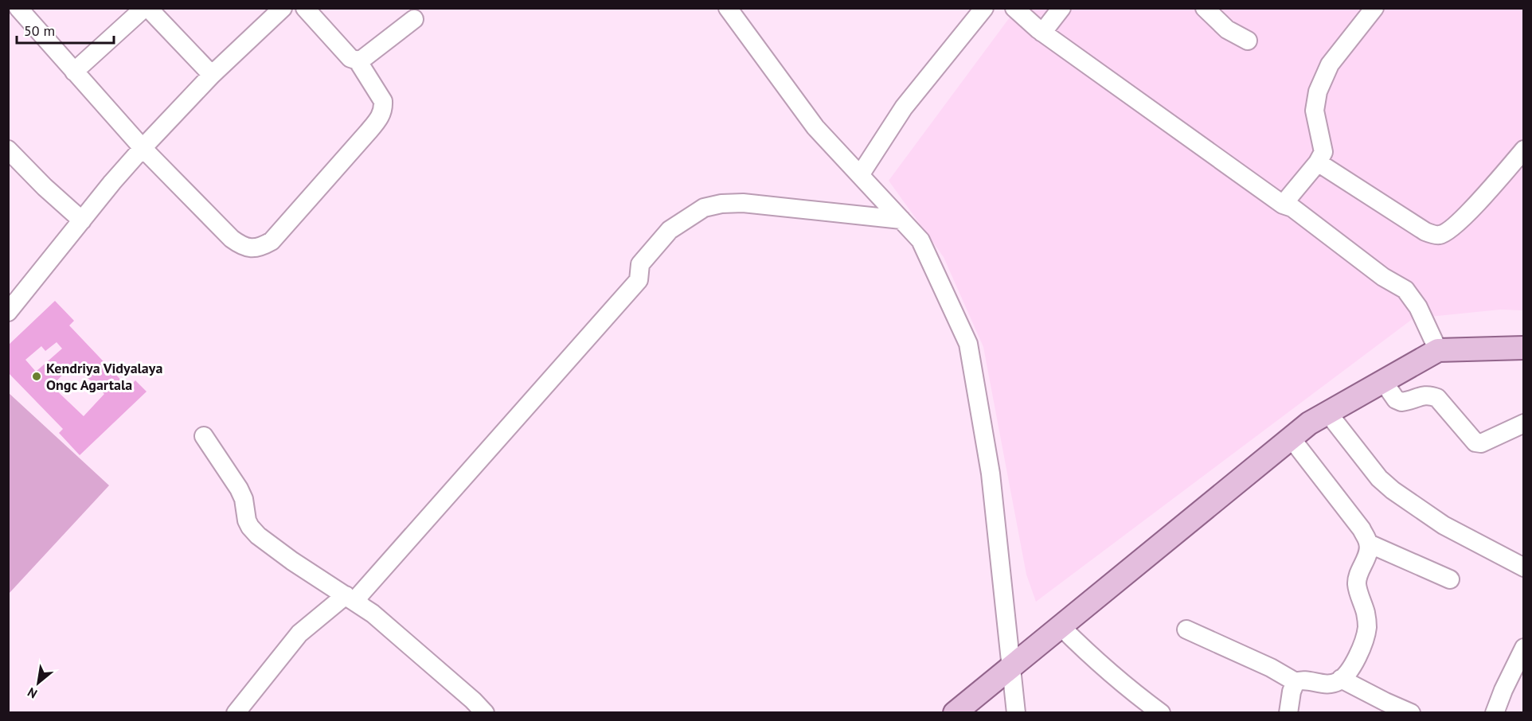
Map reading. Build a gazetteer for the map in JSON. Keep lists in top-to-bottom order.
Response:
{
  "places": ["Kendriya Vidyalaya Ongc Agartala"],
  "scale_bar": "50 m",
  "north": "bottom left"
}
